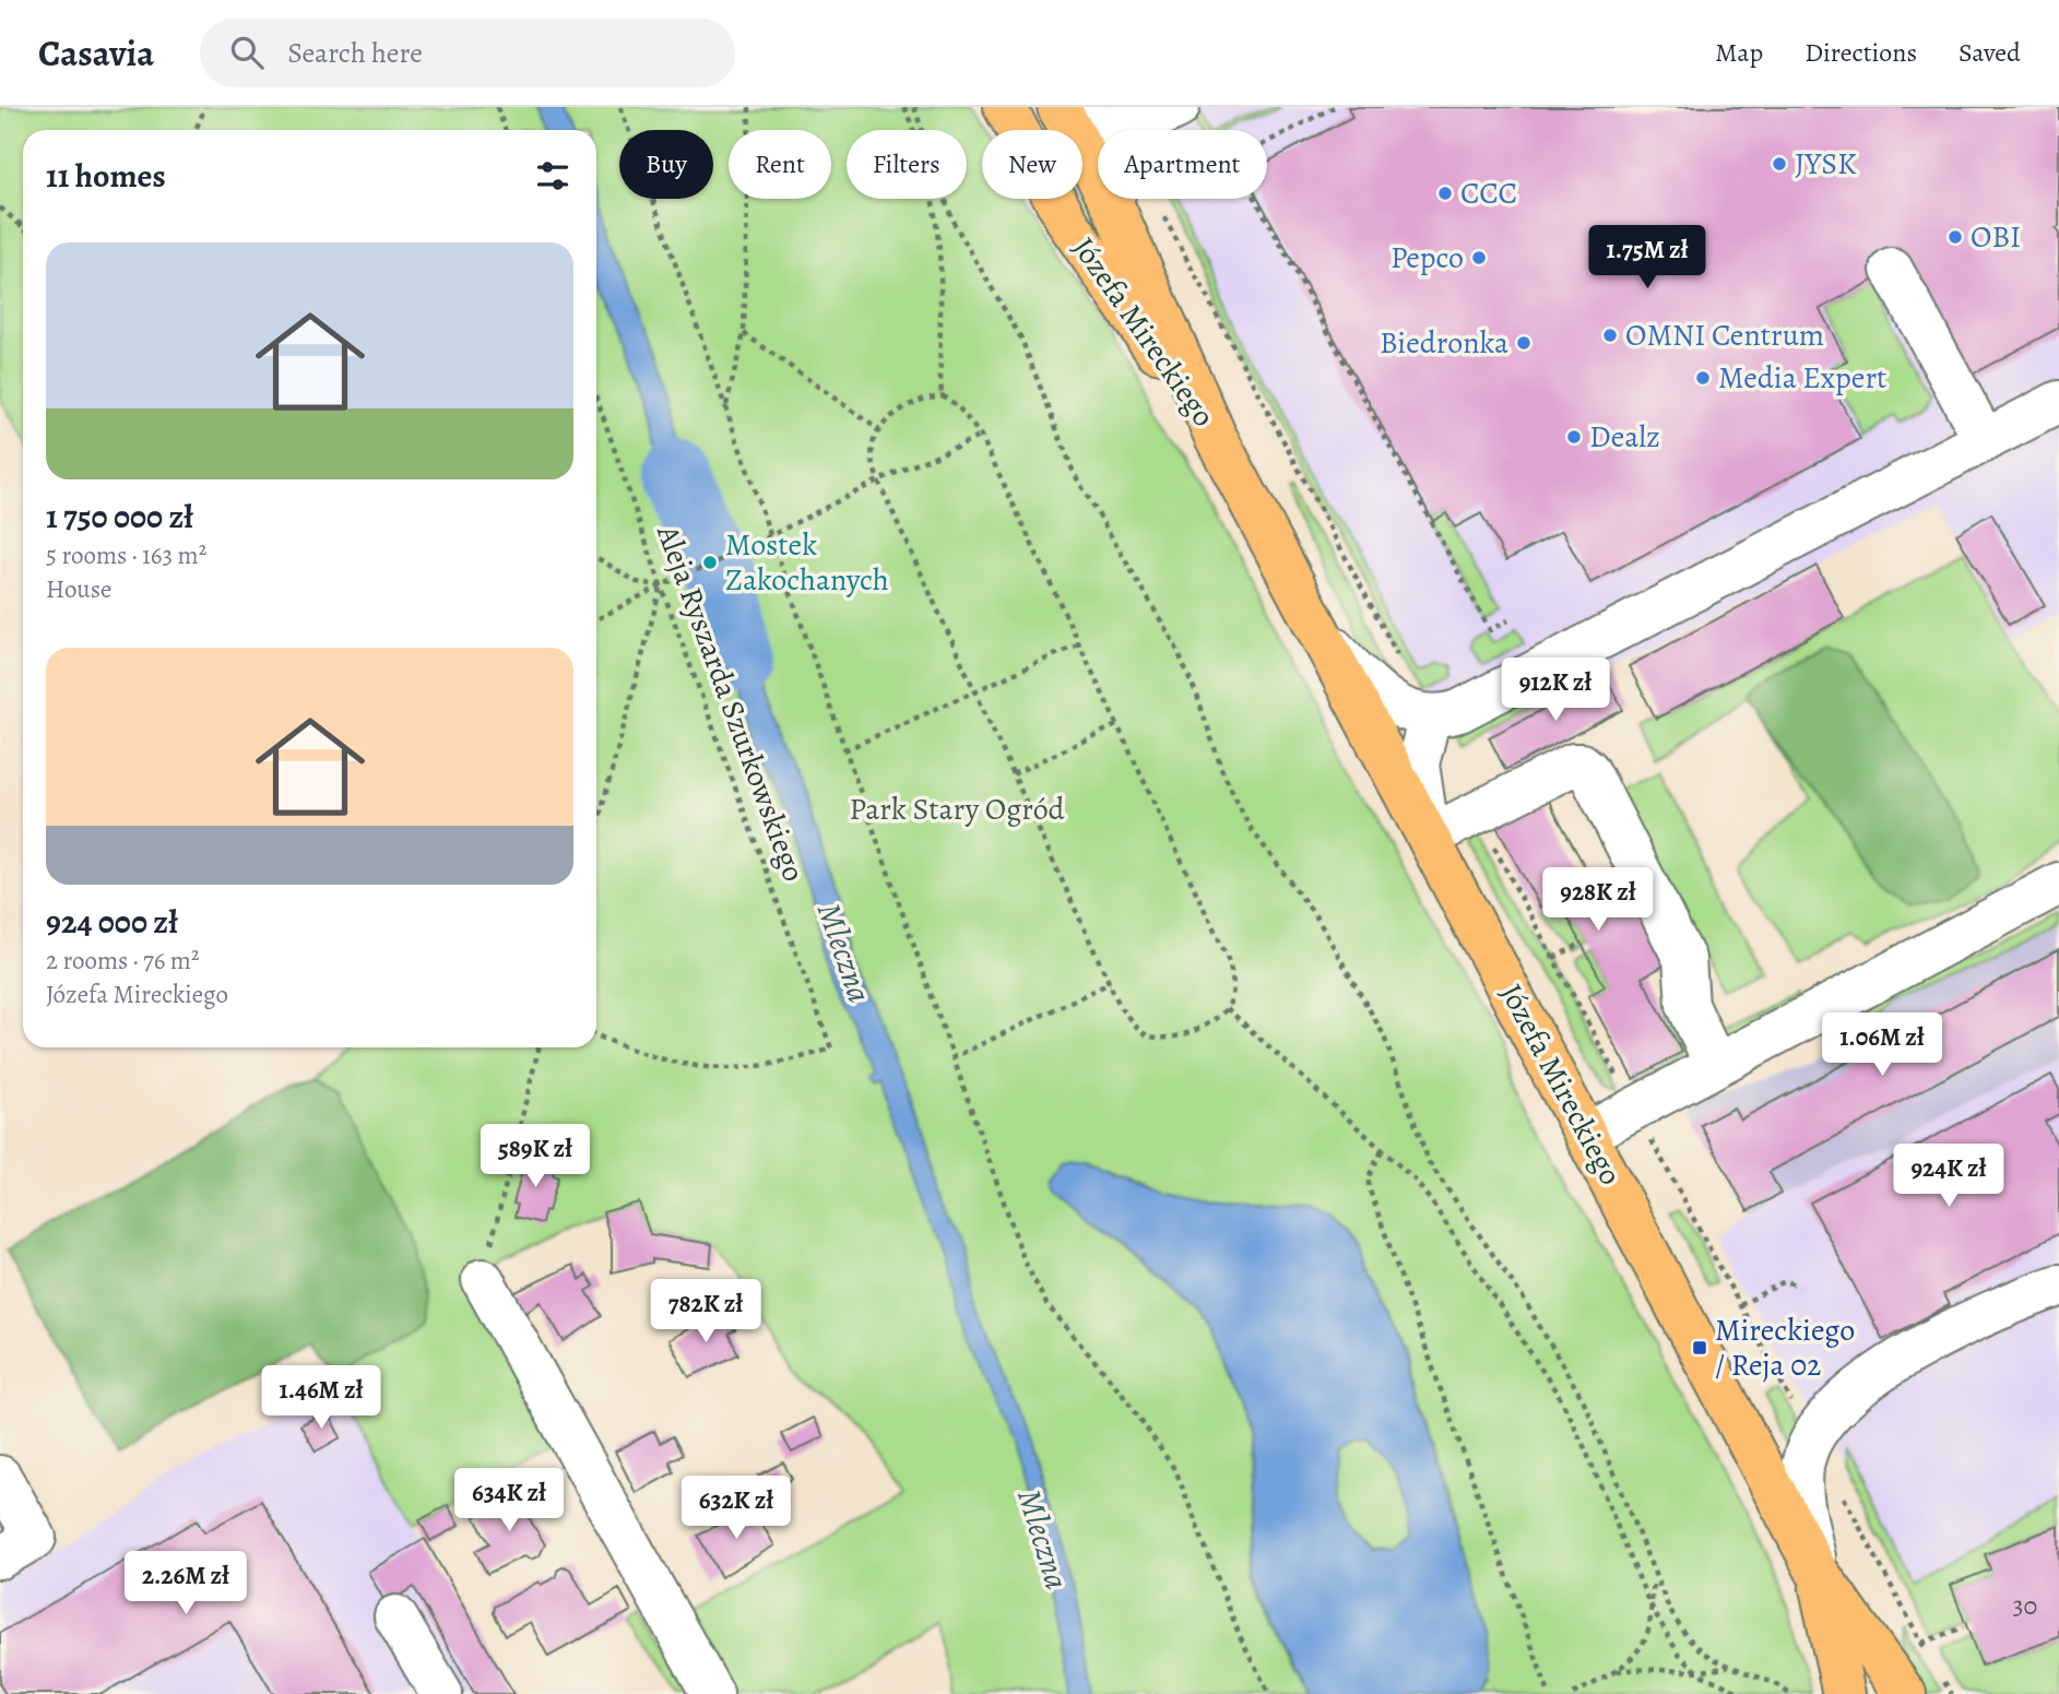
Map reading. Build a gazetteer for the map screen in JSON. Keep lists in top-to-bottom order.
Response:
{
  "streets": {
    "main road": ["Józefa Mireckiego"],
    "path": ["Aleja Ryszarda Szurkowskiego"]
  },
  "water": ["Mleczna"],
  "parks": ["Park Stary Ogród"],
  "places": {
    "other": [
      "JYSK",
      "CCC",
      "OBI",
      "Pepco",
      "OMNI Centrum",
      "Biedronka",
      "Media Expert",
      "Dealz",
      "Mostek Zakochanych"
    ],
    "transit": ["Mireckiego / Reja 02"]
  },
  "house_numbers": ["30"],
  "page": {
    "header": "Casavia",
    "search": "Search here",
    "nav": ["Map", "Directions", "Saved"],
    "chip": [
      "Buy",
      "Rent",
      "Filters",
      "New",
      "Apartment"
    ],
    "heading": "11 homes",
    "list": [
      {
        "name": "1 750 000 zł",
        "note": "5 rooms · 163 m² · House"
      },
      {
        "name": "924 000 zł",
        "note": "2 rooms · 76 m² · Józefa Mireckiego"
      }
    ],
    "price": [
      "1.75M zł",
      "912K zł",
      "928K zł",
      "1.06M zł",
      "589K zł",
      "924K zł",
      "782K zł",
      "1.46M zł",
      "634K zł",
      "632K zł",
      "2.26M zł"
    ]
  }
}
